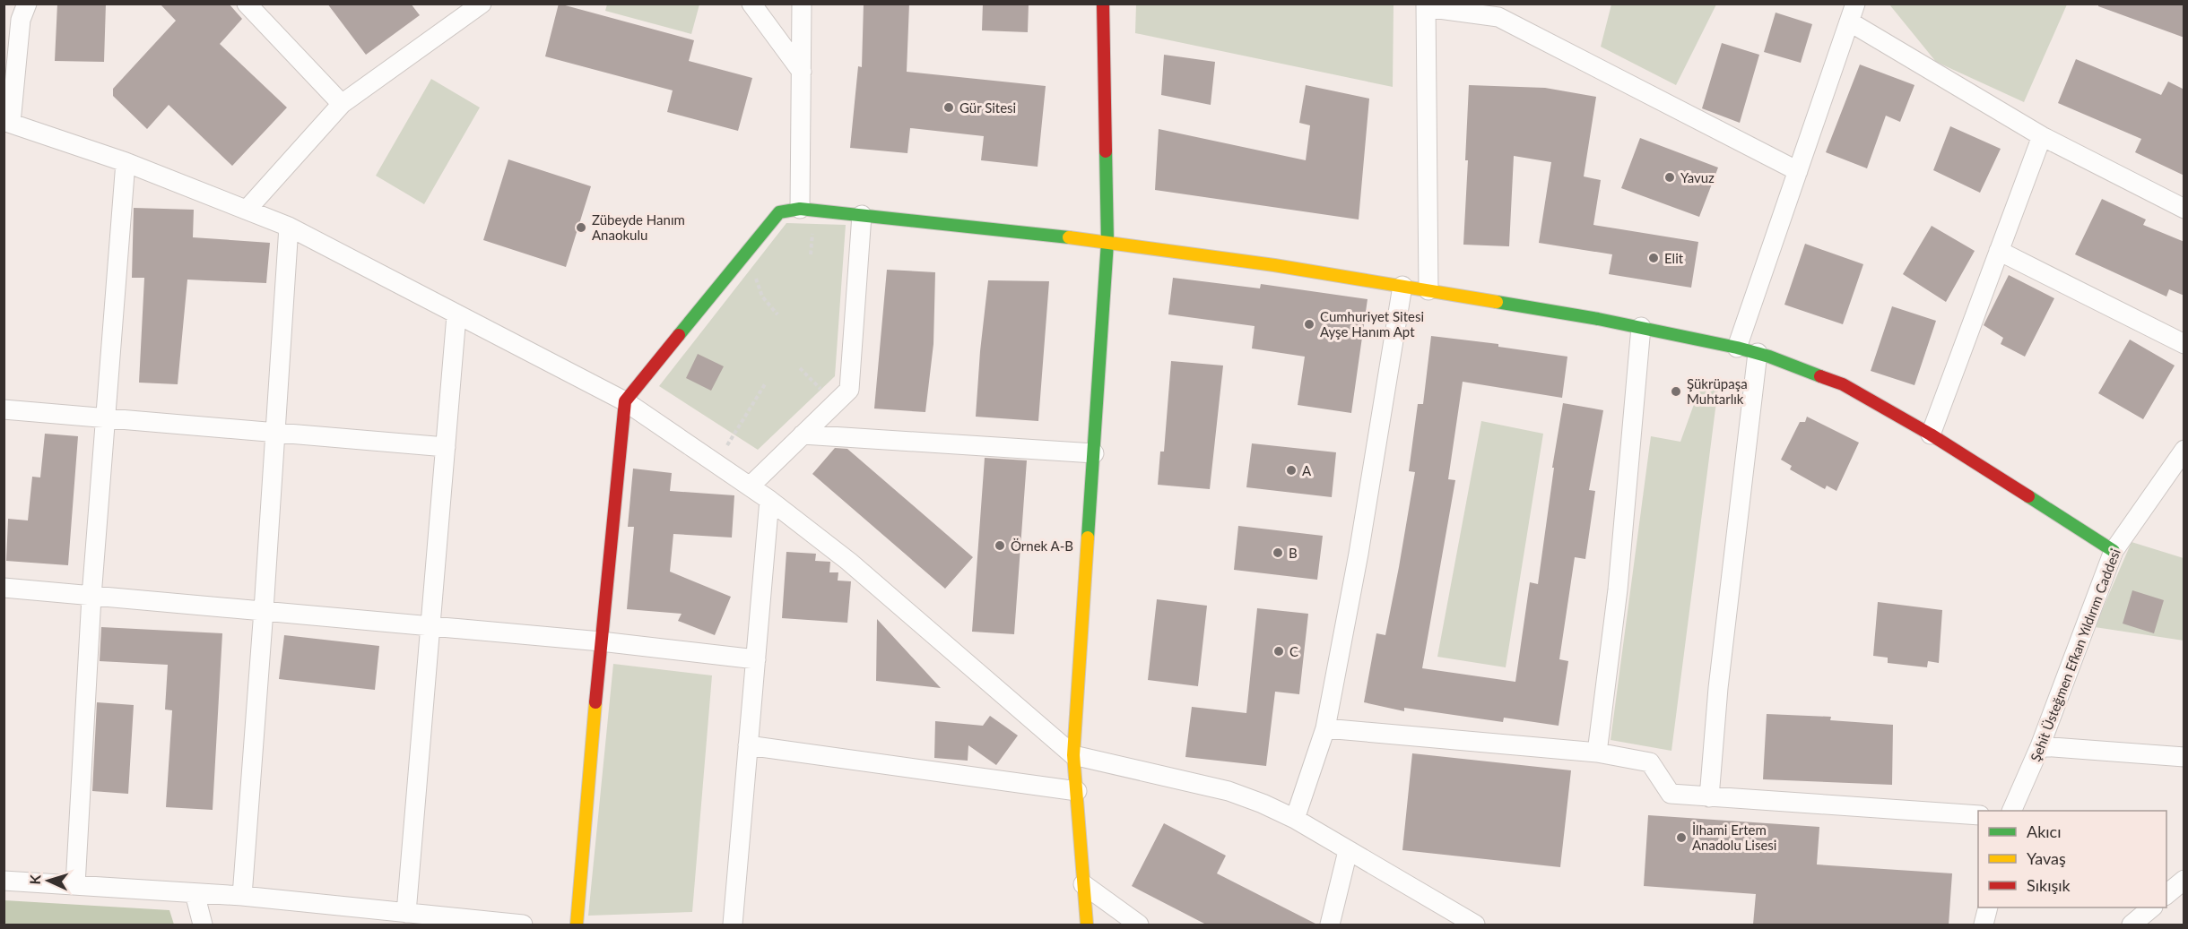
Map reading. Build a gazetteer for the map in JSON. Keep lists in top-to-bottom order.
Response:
{
  "streets": {
    "street": ["Şehit Üsteğmen Efkan Yıldırım Caddesi"]
  },
  "places": [
    "Gür Sitesi",
    "Yavuz",
    "Zübeyde Hanım Anaokulu",
    "Elit",
    "Cumhuriyet Sitesi Ayşe Hanım Apt",
    "Şükrüpaşa Muhtarlık",
    "A",
    "Örnek A-B",
    "B",
    "C",
    "İlhami Ertem Anadolu Lisesi"
  ],
  "legend": ["Akıcı", "Yavaş", "Sıkışık"],
  "north": "left"
}
